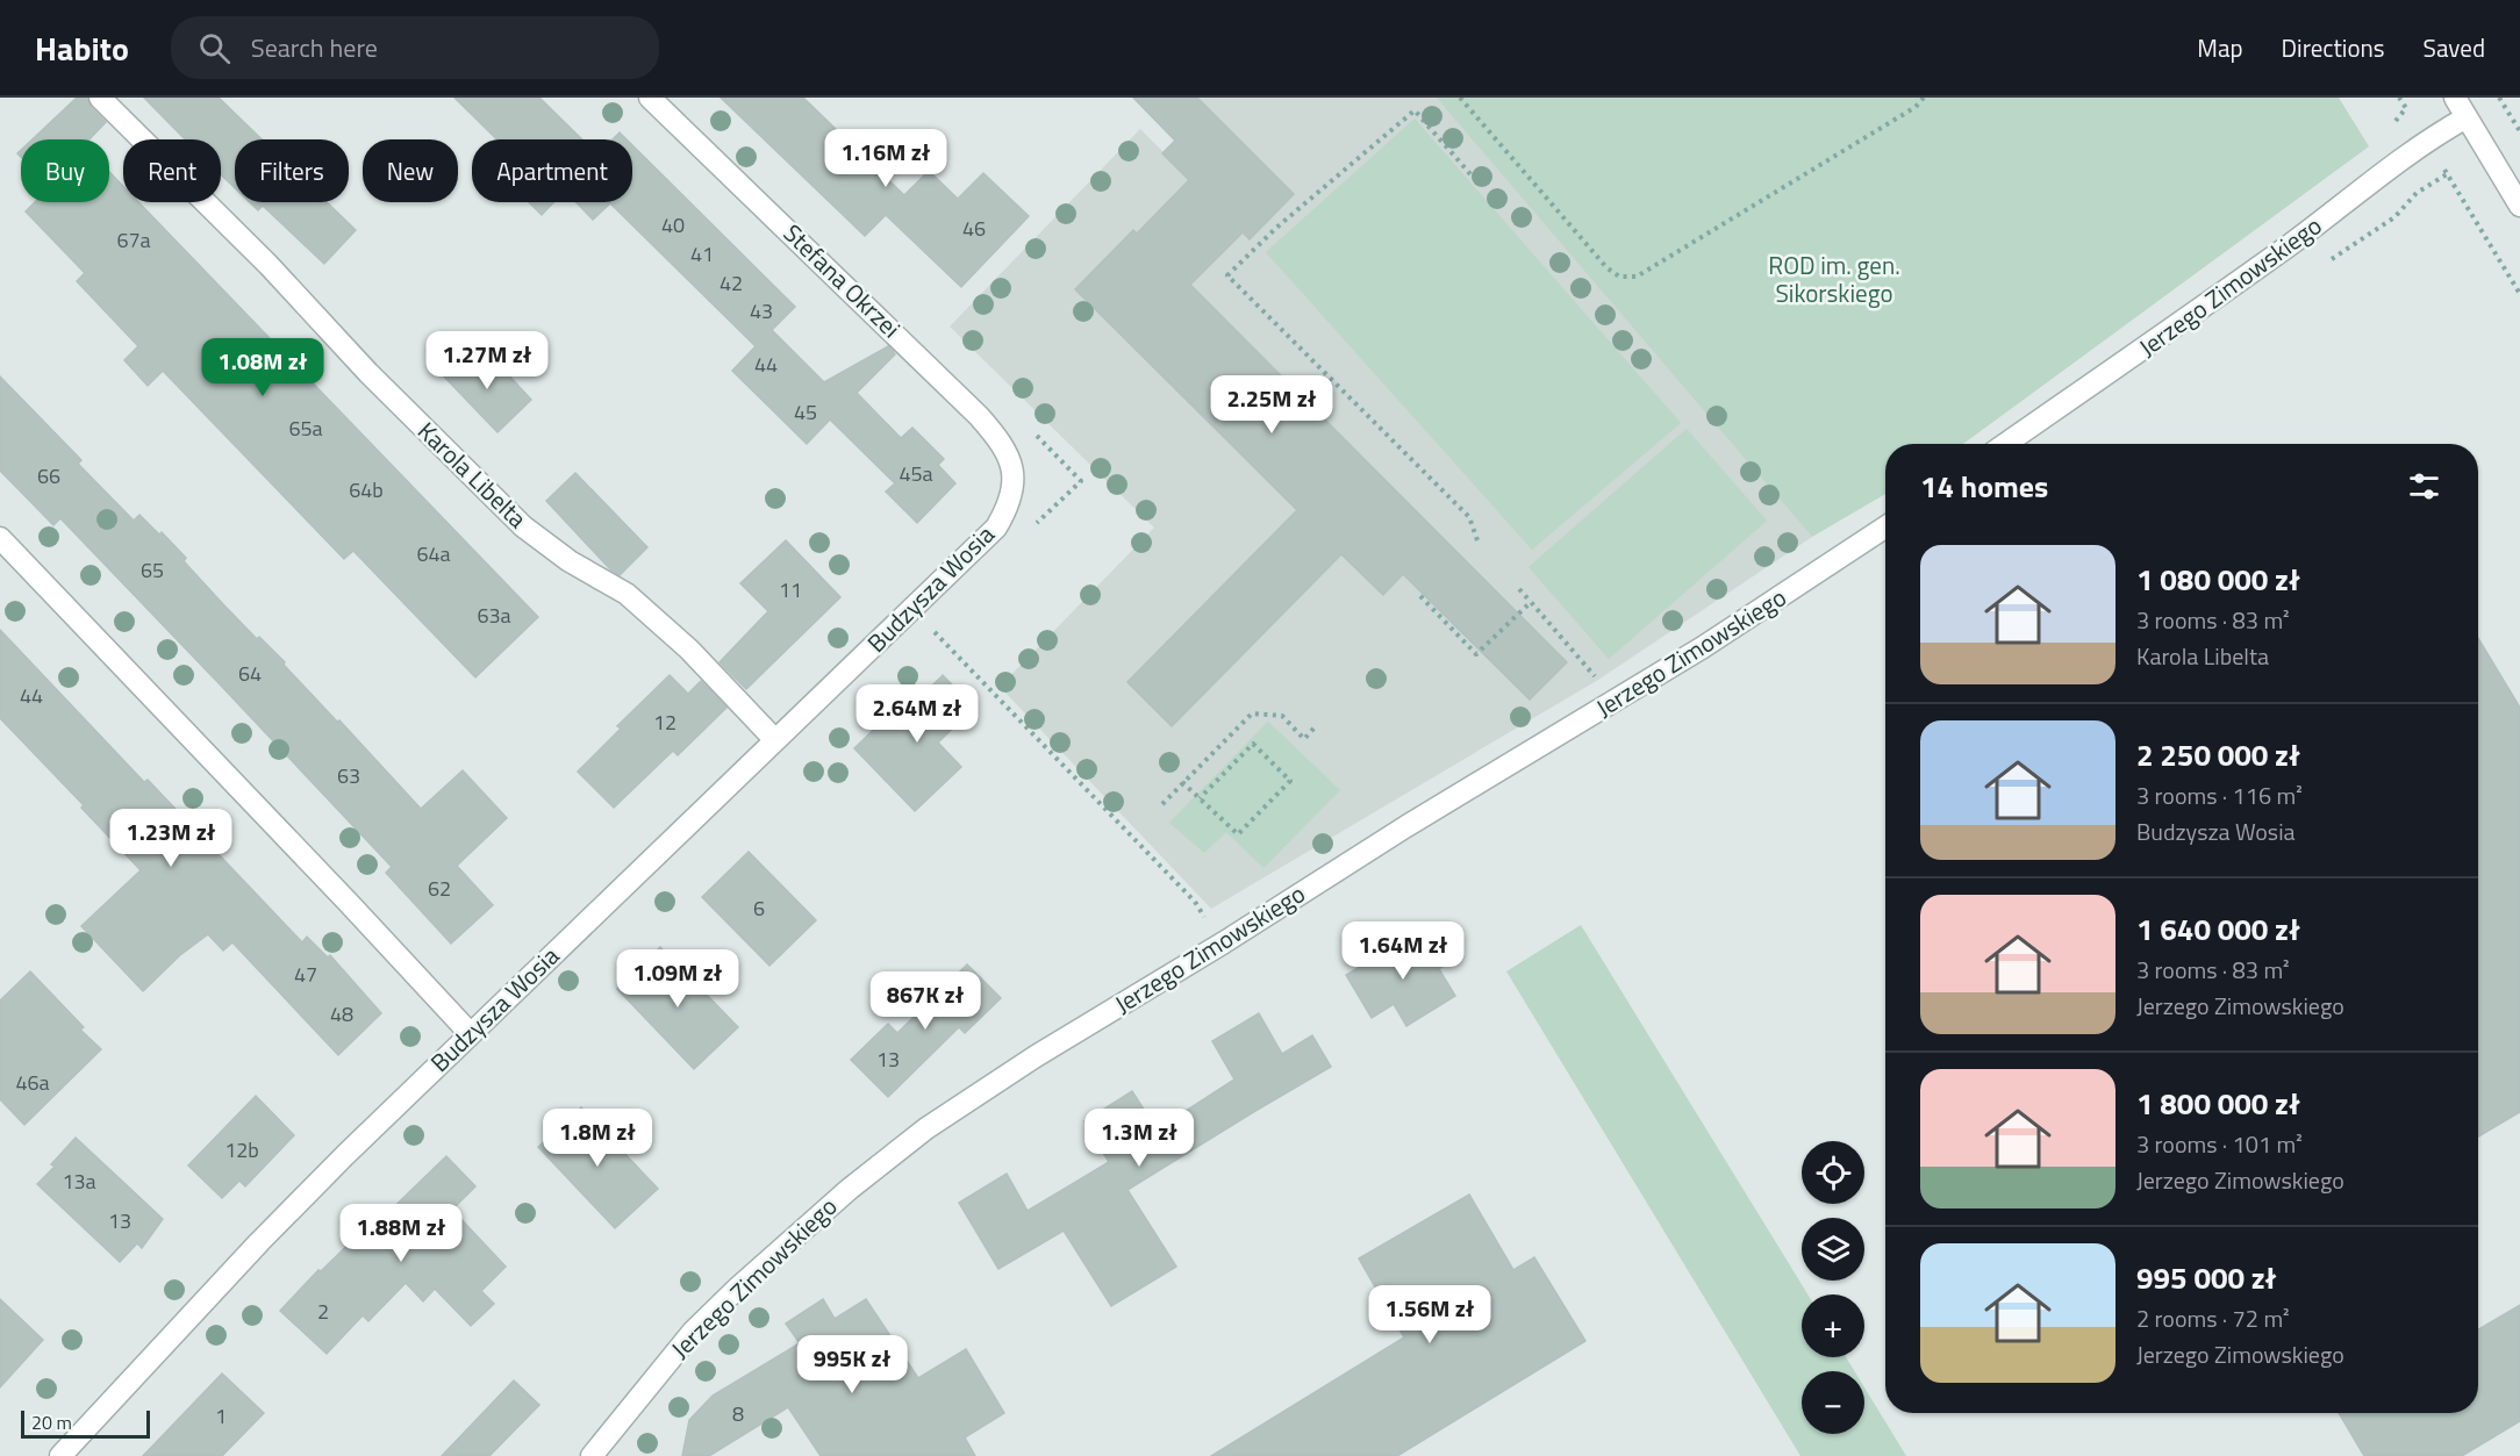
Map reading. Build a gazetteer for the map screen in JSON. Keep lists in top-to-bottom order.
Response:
{
  "streets": {
    "street": [
      "Stefana Okrzei",
      "Jerzego Zimowskiego",
      "Karola Libelta",
      "Budzysza Wosia"
    ]
  },
  "crossings": [
    ["Stefana Okrzei", "Budzysza Wosia"],
    ["Karola Libelta", "Budzysza Wosia"]
  ],
  "parks": ["ROD im. gen. Sikorskiego"],
  "house_numbers": [
    "40",
    "46",
    "67a",
    "41",
    "42",
    "43",
    "44",
    "45",
    "65a",
    "45a",
    "66",
    "64b",
    "64a",
    "65",
    "11",
    "63a",
    "64",
    "44",
    "12",
    "63",
    "62",
    "6",
    "47",
    "48",
    "13",
    "46a",
    "12b",
    "13a",
    "13",
    "2",
    "8",
    "1"
  ],
  "scale_bar": "20 m",
  "page": {
    "header": "Habito",
    "search": "Search here",
    "nav": ["Map", "Directions", "Saved"],
    "price": [
      "1.16M zł",
      "1.27M zł",
      "1.08M zł",
      "2.25M zł",
      "2.64M zł",
      "1.23M zł",
      "1.64M zł",
      "1.09M zł",
      "867K zł",
      "1.8M zł",
      "1.3M zł",
      "1.88M zł",
      "1.56M zł",
      "995K zł"
    ],
    "chip": [
      "Buy",
      "Rent",
      "Filters",
      "New",
      "Apartment"
    ],
    "heading": "14 homes",
    "list": [
      {
        "name": "1 080 000 zł",
        "note": "3 rooms · 83 m² · Karola Libelta"
      },
      {
        "name": "2 250 000 zł",
        "note": "3 rooms · 116 m² · Budzysza Wosia"
      },
      {
        "name": "1 640 000 zł",
        "note": "3 rooms · 83 m² · Jerzego Zimowskiego"
      },
      {
        "name": "1 800 000 zł",
        "note": "3 rooms · 101 m² · Jerzego Zimowskiego"
      },
      {
        "name": "995 000 zł",
        "note": "2 rooms · 72 m² · Jerzego Zimowskiego"
      }
    ],
    "map_buttons": ["+", "−"],
    "scale": "20 m"
  }
}
